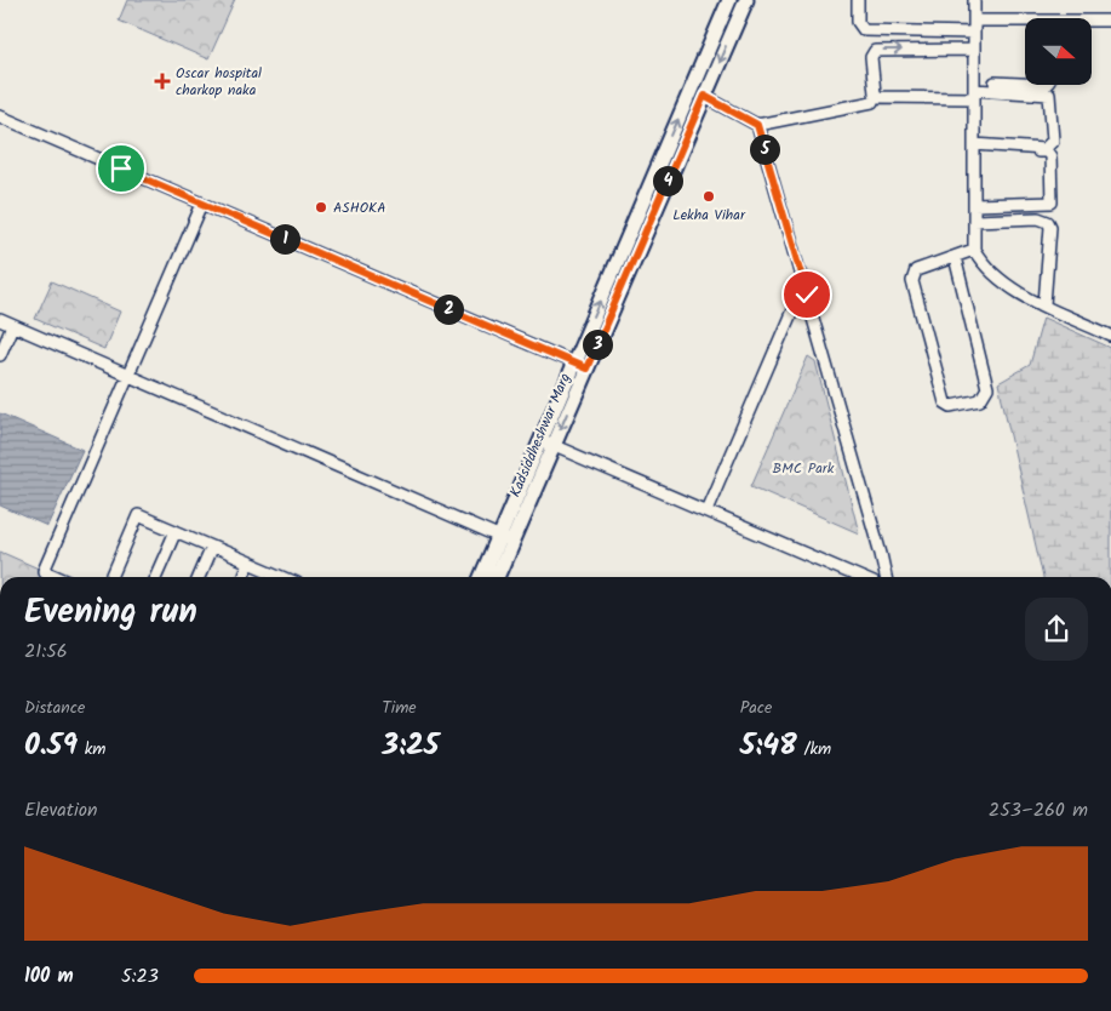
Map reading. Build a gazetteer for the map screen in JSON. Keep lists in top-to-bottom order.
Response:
{
  "streets": {
    "street": ["Kadsiddheshwar Marg"]
  },
  "parks": ["BMC Park"],
  "places": {
    "health": ["Oscar hospital charkop naka"],
    "other": ["Lekha Vihar", "ASHOKA"]
  },
  "north": "right",
  "page": {
    "pins": [
      "5",
      "4",
      "1",
      "2",
      "3"
    ],
    "heading": ["Evening run", "21:56"],
    "stats": [
      ["Distance", "0.59 km"],
      ["Time", "3:25"],
      ["Pace", "5:48 /km"]
    ],
    "chart": ["Elevation", "253–260 m"],
    "list": [
      {
        "name": "100 m",
        "note": "5:23"
      }
    ]
  }
}
